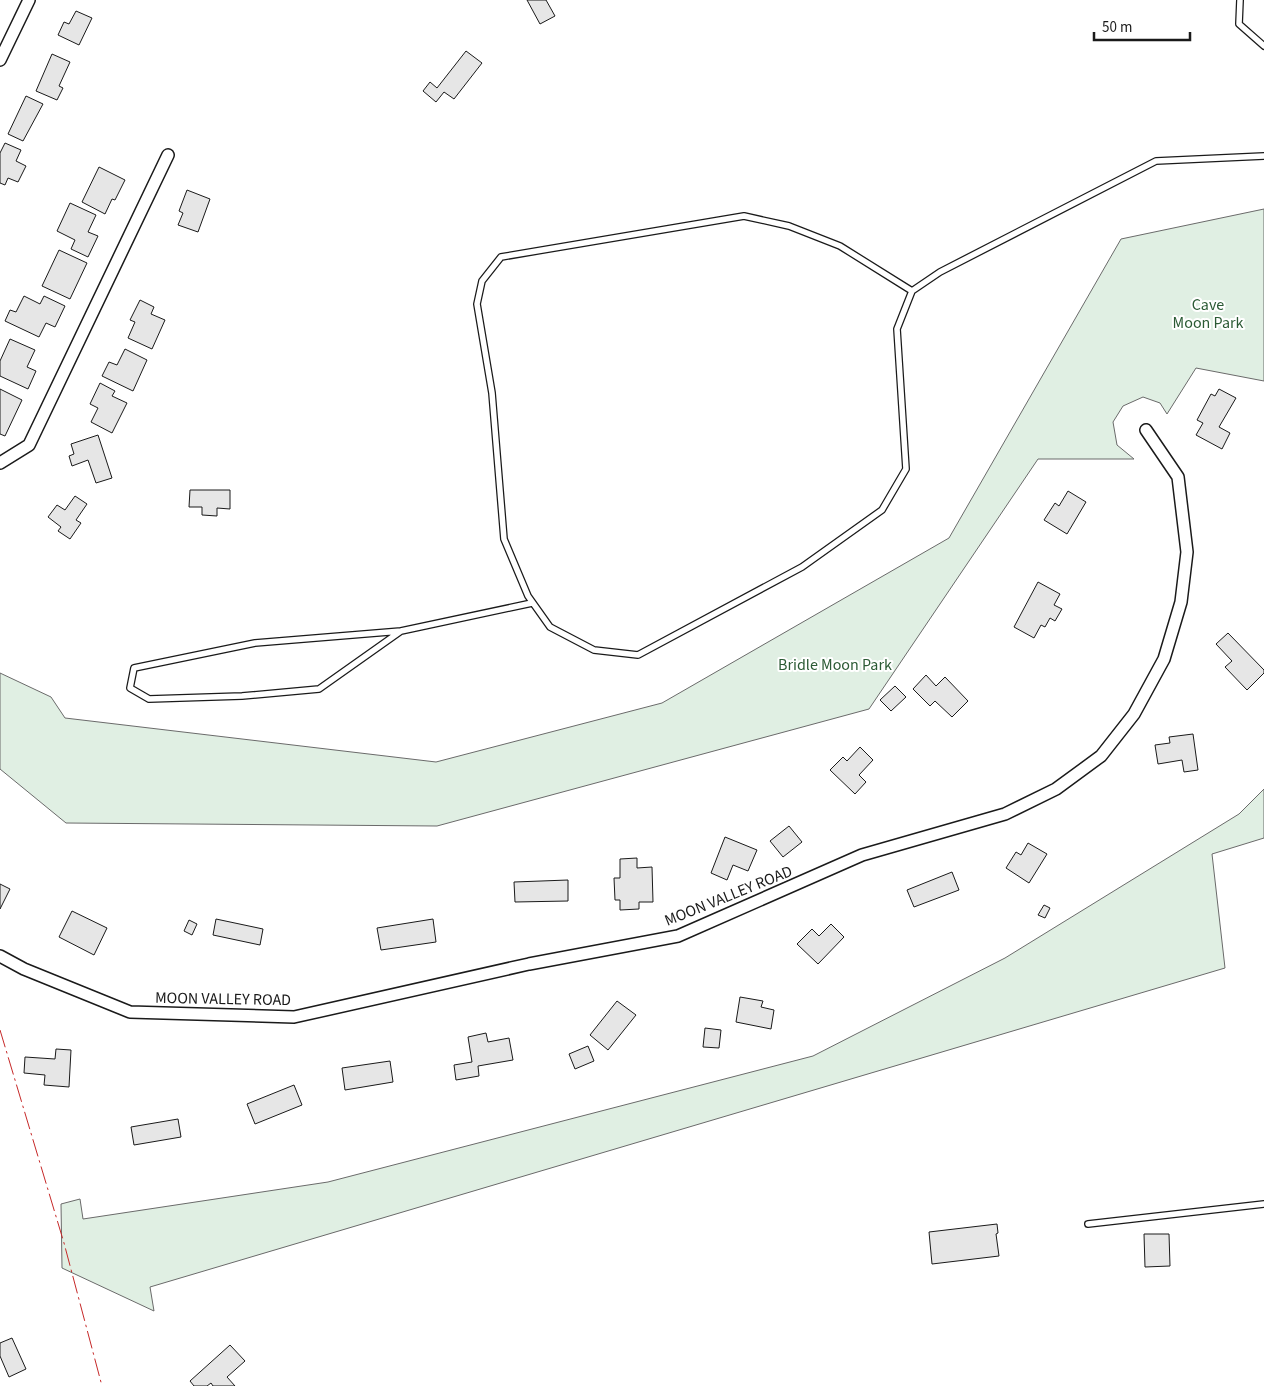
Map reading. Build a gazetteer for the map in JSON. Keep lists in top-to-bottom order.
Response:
{
  "streets": {
    "street": ["MOON VALLEY ROAD"]
  },
  "parks": ["Cave Moon Park", "Bridle Moon Park"],
  "scale_bar": "50 m"
}
